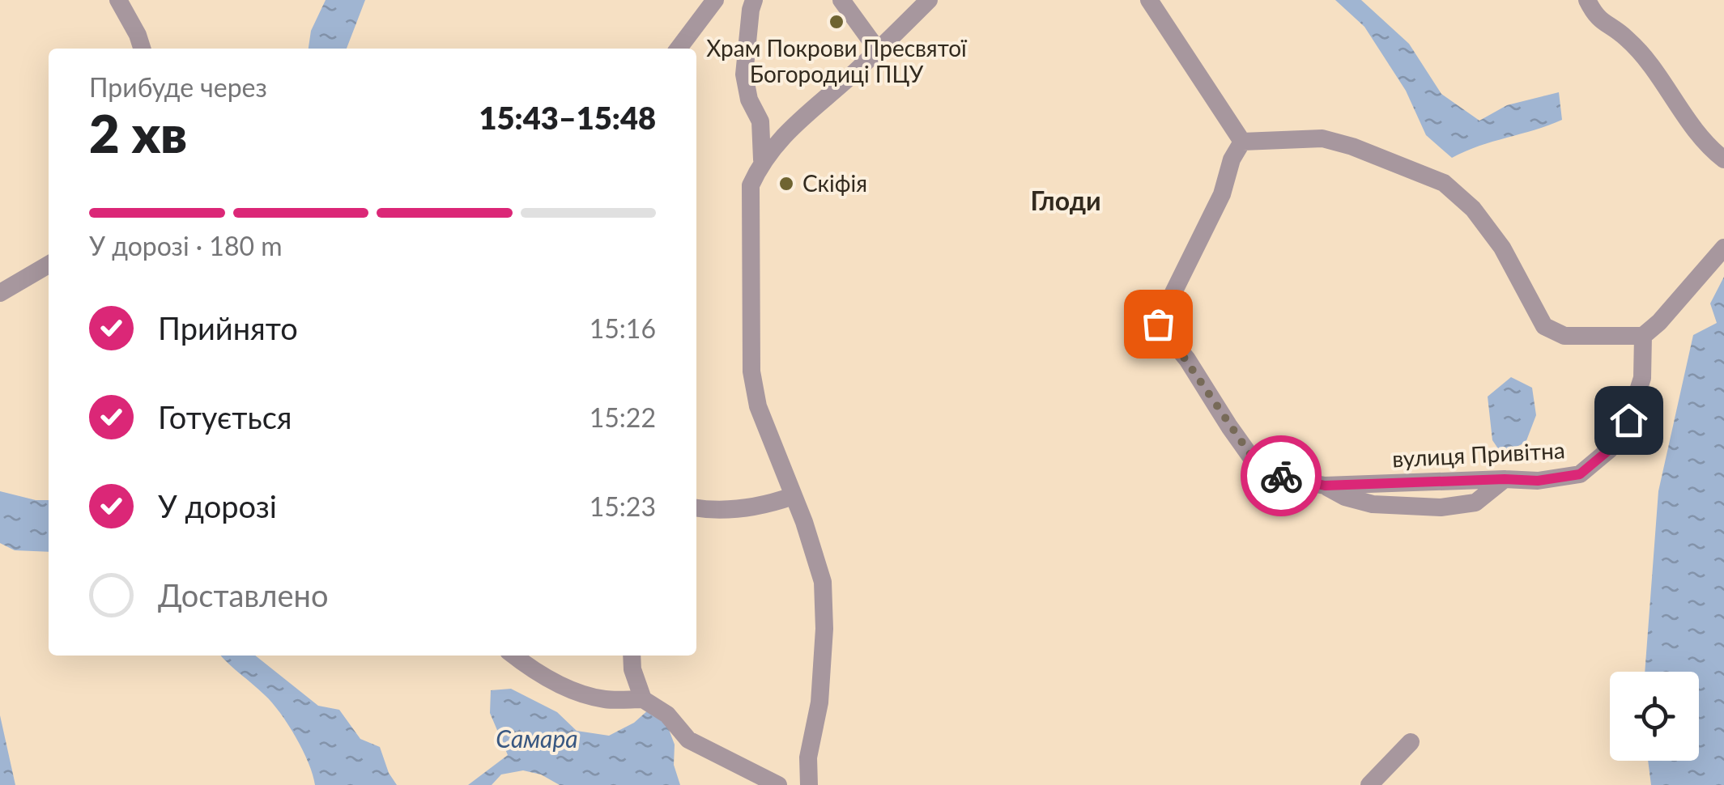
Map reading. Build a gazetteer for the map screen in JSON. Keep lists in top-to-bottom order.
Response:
{
  "streets": {
    "street": ["вулиця Привітна"]
  },
  "districts": ["Глоди"],
  "water": ["Самара"],
  "places": ["Храм Покрови Пресвятої Богородиці ПЦУ", "Скіфія"],
  "page": {
    "heading": ["2 хв", "Прибуде через", "15:43–15:48"],
    "bar": "У дорозі · 180 m",
    "list": [
      ["Прийнято", "15:16"],
      ["Готується", "15:22"],
      ["У дорозі", "15:23"],
      "Доставлено"
    ]
  }
}
